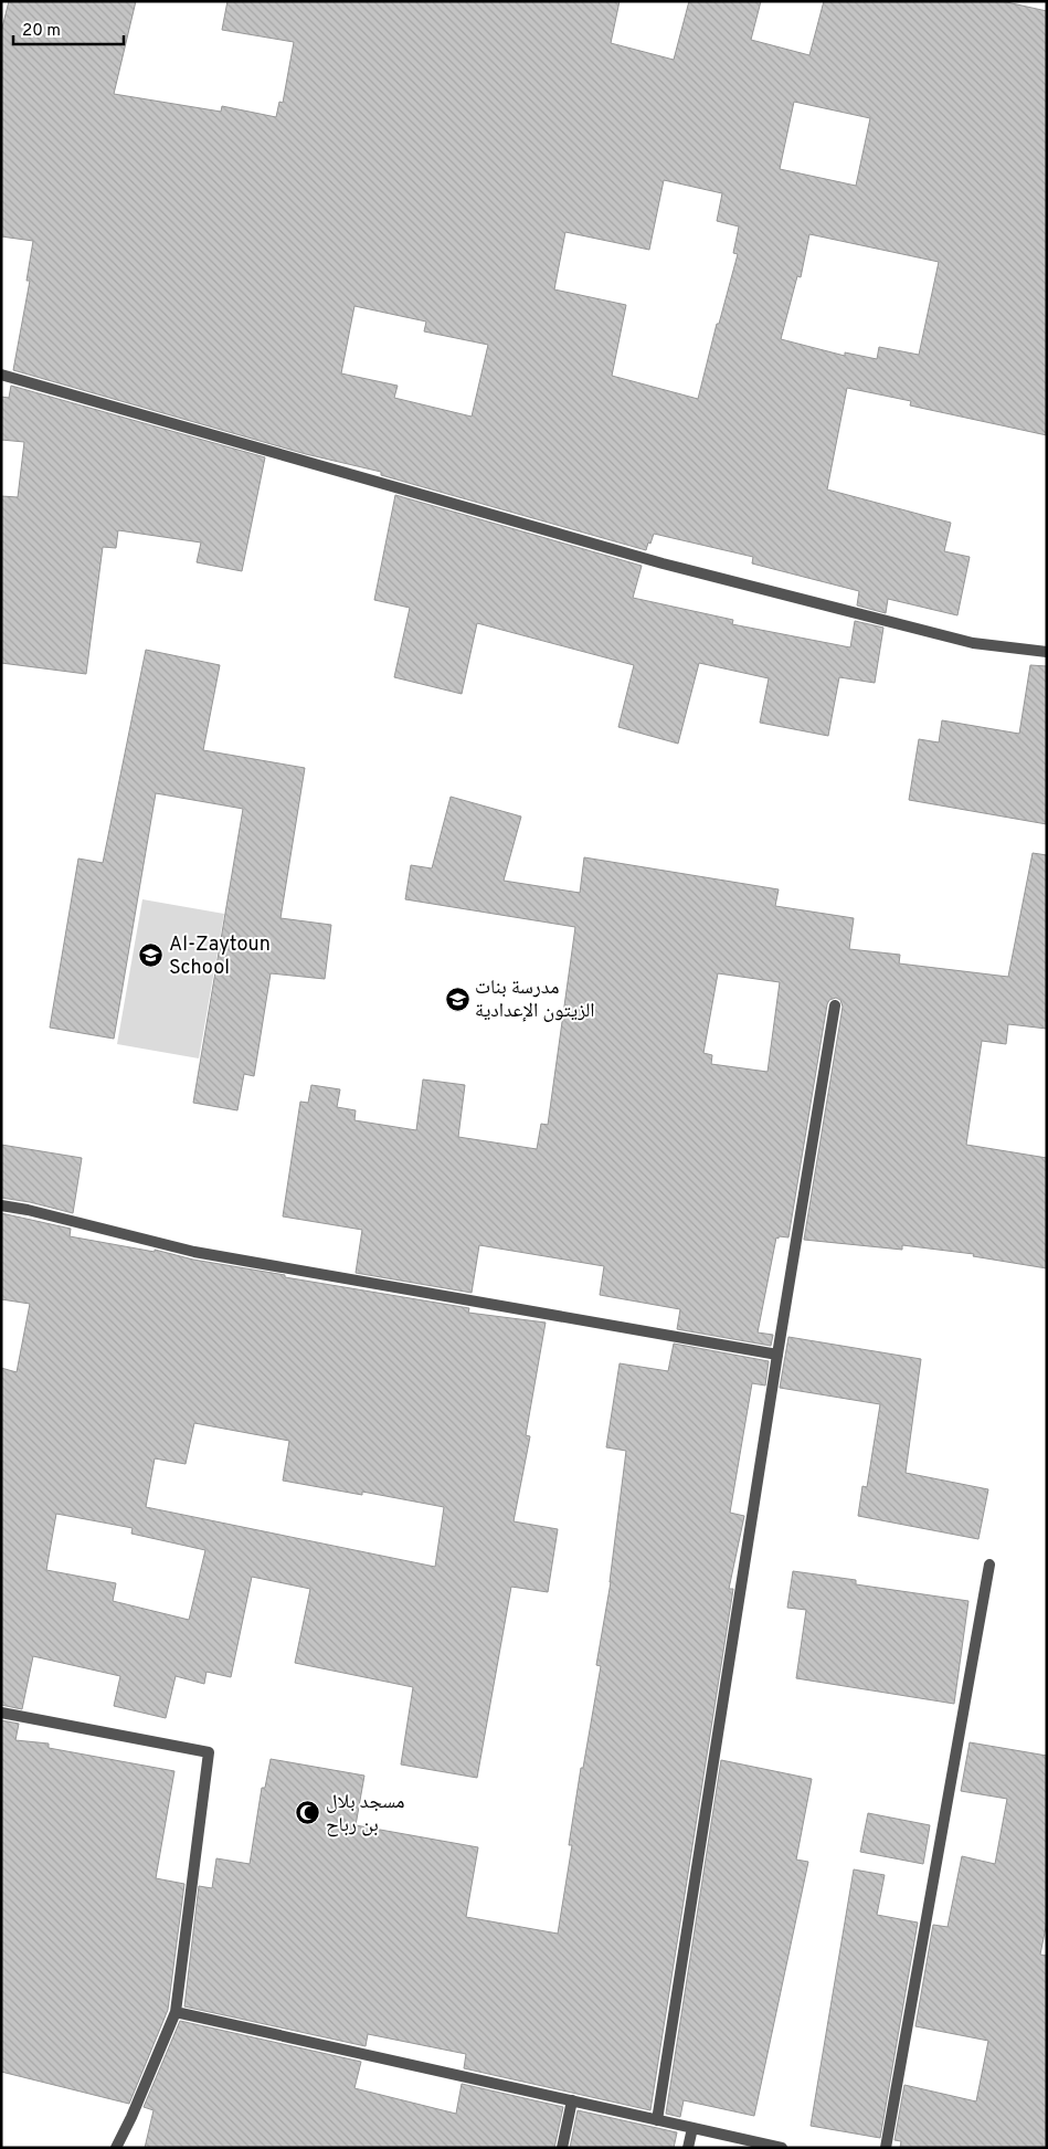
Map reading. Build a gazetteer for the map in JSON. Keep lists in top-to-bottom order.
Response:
{
  "places": {
    "school or university": ["Al-Zaytoun School", "مدرسة بنات الزيتون الإعدادية"],
    "mosque": ["مسجد بلال بن رباح"]
  },
  "scale_bar": "20 m"
}
